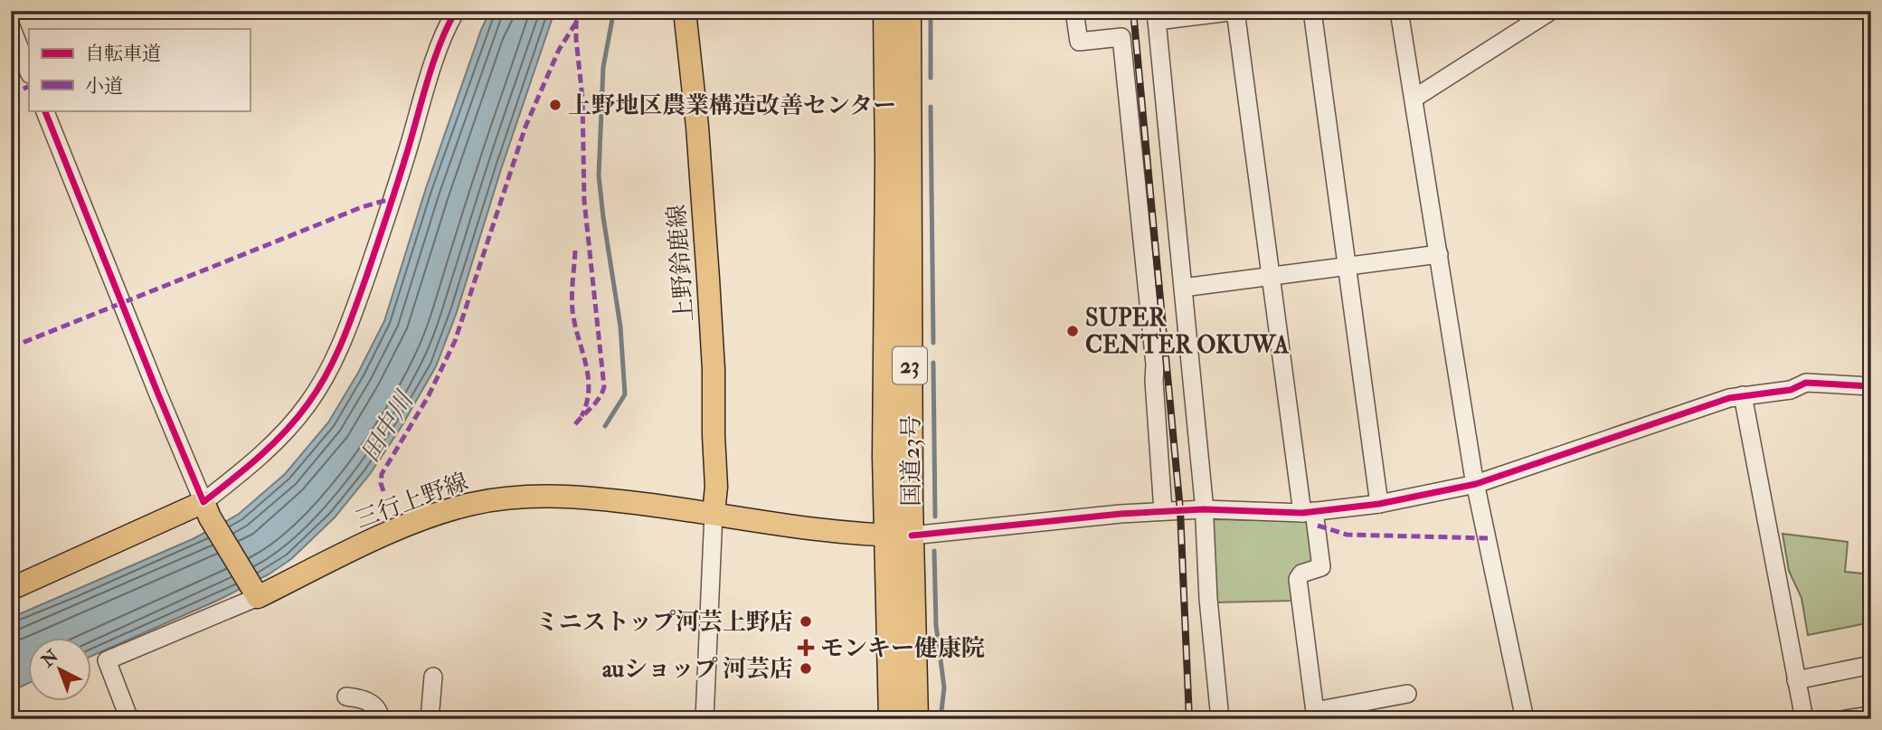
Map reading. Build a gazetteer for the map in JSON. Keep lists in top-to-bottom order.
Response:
{
  "streets": {
    "highway": ["23", "国道23号"],
    "main road": ["上野鈴鹿線", "三行上野線"]
  },
  "crossings": [
    ["上野鈴鹿線", "三行上野線"],
    ["国道23号", "三行上野線"]
  ],
  "water": ["田中川"],
  "places": {
    "other": [
      "上野地区農業構造改善センター",
      "SUPER CENTER OKUWA",
      "ミニストップ河芸上野店",
      "auショップ 河芸店"
    ],
    "health": ["モンキー健康院"]
  },
  "legend": ["自転車道", "小道"],
  "north": "top left"
}
